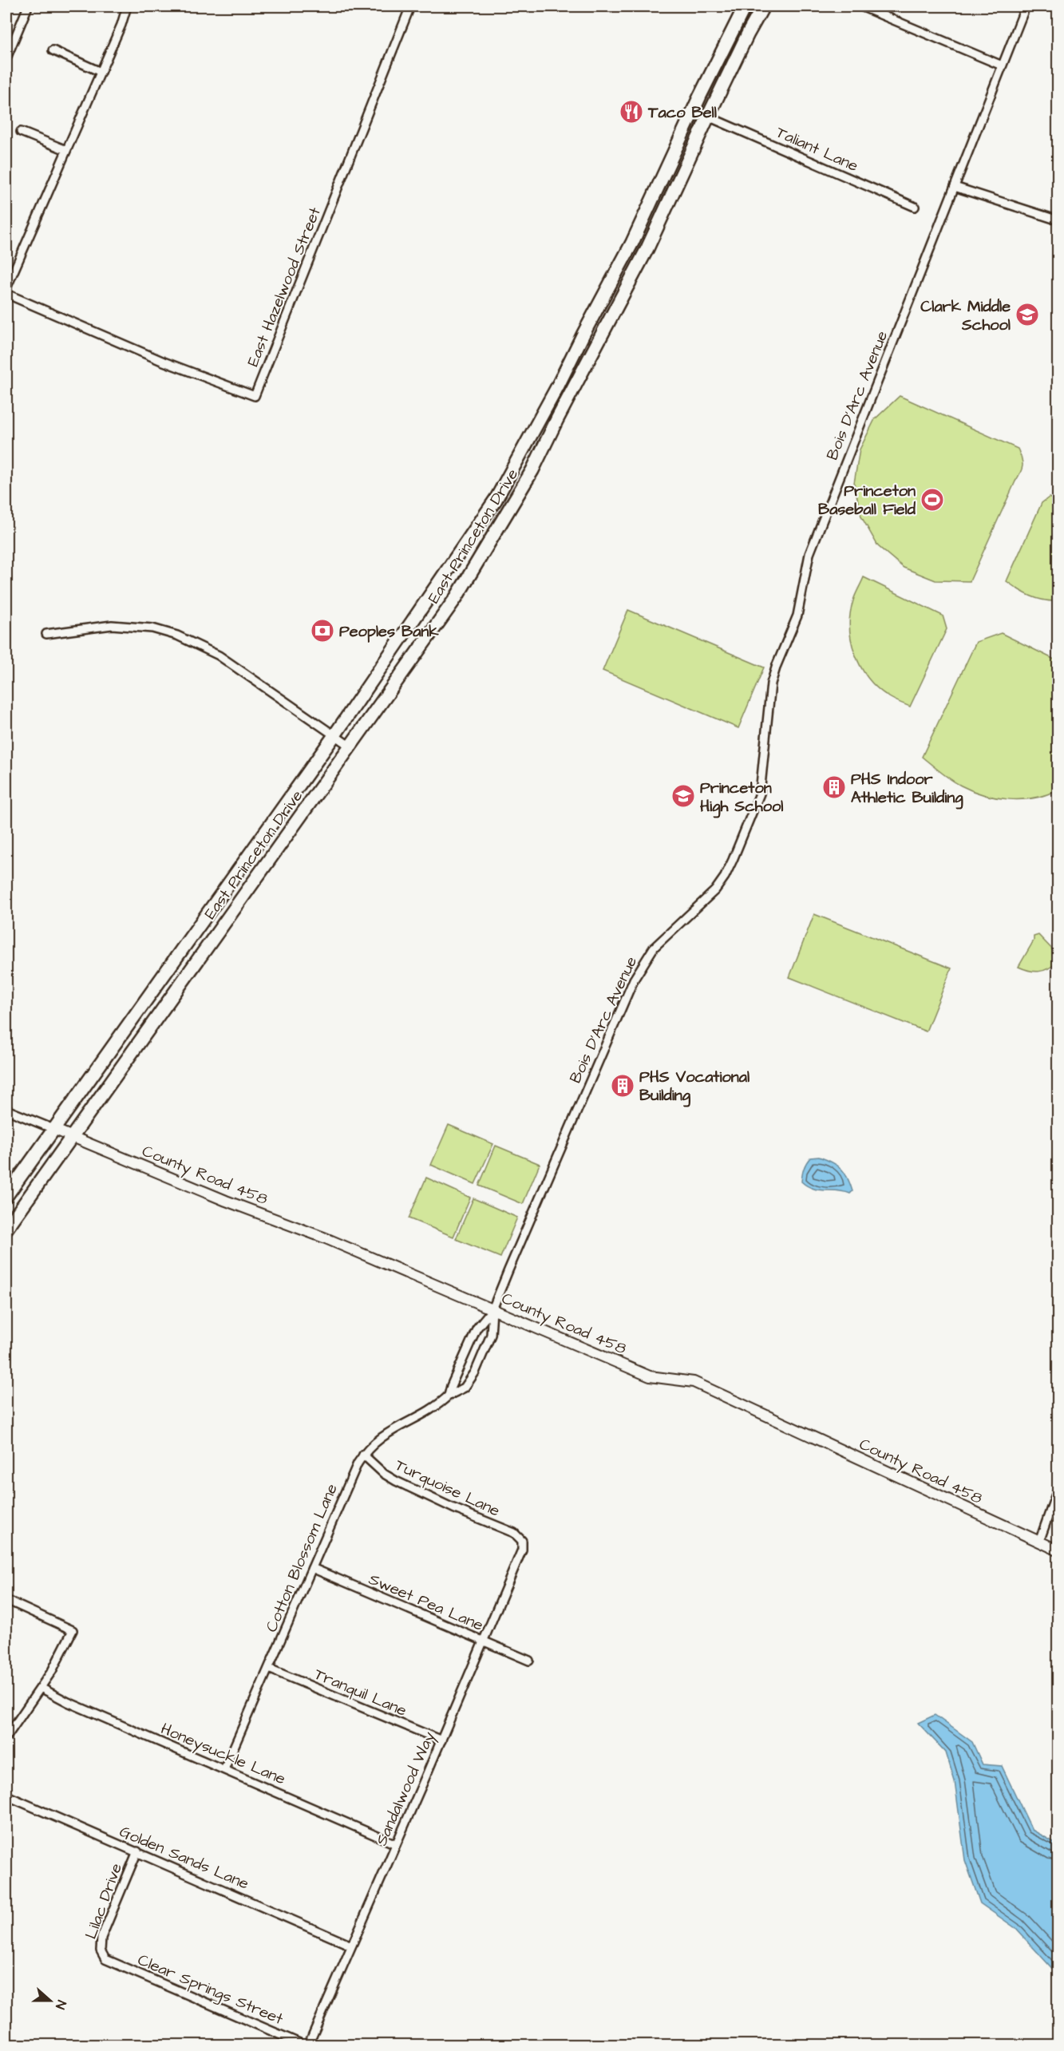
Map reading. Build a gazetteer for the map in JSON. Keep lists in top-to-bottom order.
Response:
{
  "streets": {
    "highway": ["East Princeton Drive"],
    "street": [
      "Taliant Lane",
      "East Hazelwood Street",
      "Bois D'Arc Avenue",
      "County Road 458",
      "Turquoise Lane",
      "Cotton Blossom Lane",
      "Sweet Pea Lane",
      "Tranquil Lane",
      "Honeysuckle Lane",
      "Sandalwood Way",
      "Golden Sands Lane",
      "Lilac Drive",
      "Clear Springs Street"
    ]
  },
  "crossings": [
    ["Taliant Lane", "East Princeton Drive"],
    ["Bois D'Arc Avenue", "County Road 458"],
    ["Bois D'Arc Avenue", "Cotton Blossom Lane"],
    ["East Princeton Drive", "County Road 458"],
    ["County Road 458", "Cotton Blossom Lane"],
    ["Turquoise Lane", "Cotton Blossom Lane"],
    ["Turquoise Lane", "Sandalwood Way"],
    ["Cotton Blossom Lane", "Sweet Pea Lane"],
    ["Cotton Blossom Lane", "Tranquil Lane"],
    ["Cotton Blossom Lane", "Honeysuckle Lane"],
    ["Sweet Pea Lane", "Sandalwood Way"],
    ["Tranquil Lane", "Sandalwood Way"],
    ["Honeysuckle Lane", "Sandalwood Way"],
    ["Sandalwood Way", "Golden Sands Lane"],
    ["Sandalwood Way", "Clear Springs Street"],
    ["Golden Sands Lane", "Lilac Drive"],
    ["Lilac Drive", "Clear Springs Street"]
  ],
  "places": {
    "restaurant": ["Taco Bell"],
    "school or university": ["Clark Middle School", "Princeton High School"],
    "sports": ["Princeton Baseball Field"],
    "bank": ["Peoples Bank"],
    "building": ["PHS Indoor Athletic Building", "PHS Vocational Building"]
  },
  "north": "right"
}
